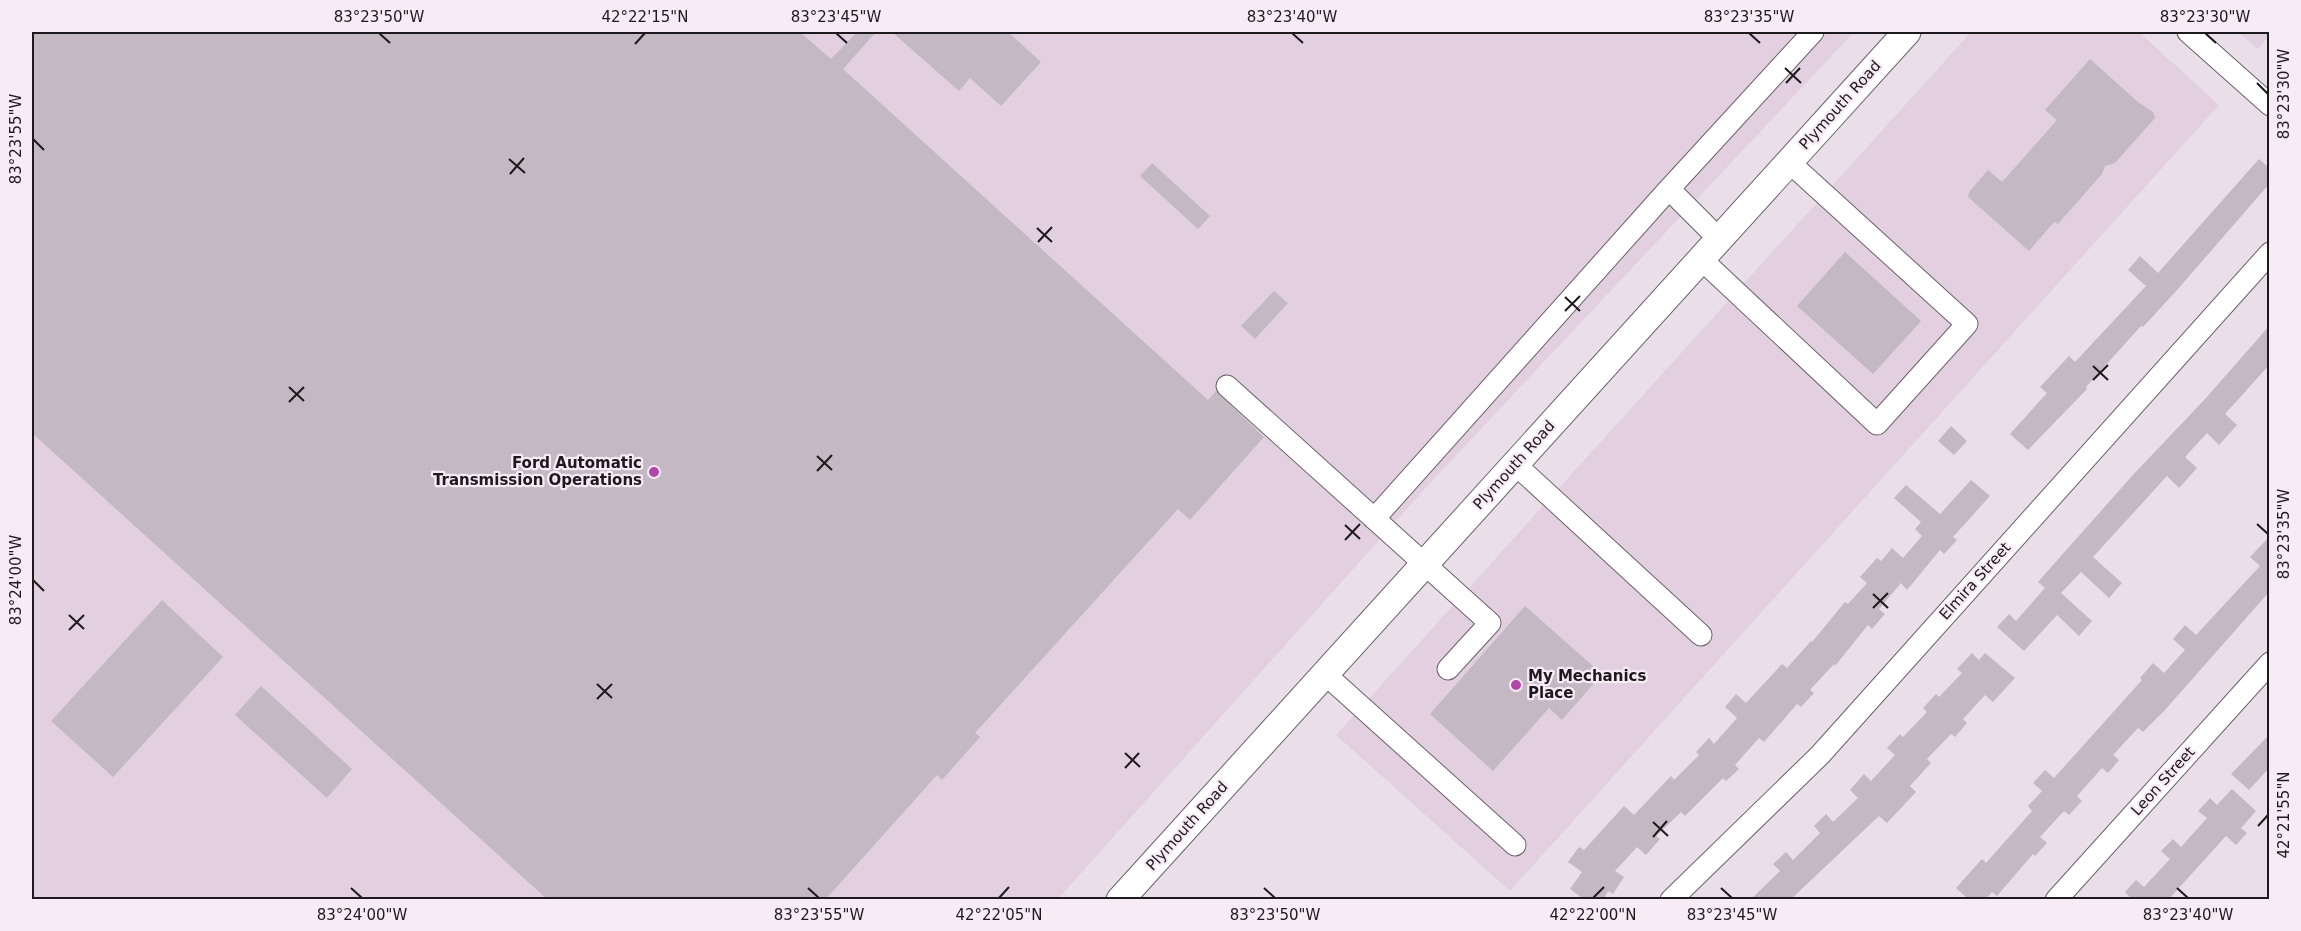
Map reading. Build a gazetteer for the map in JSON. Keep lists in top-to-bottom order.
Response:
{
  "streets": {
    "main road": ["Plymouth Road"],
    "street": ["Elmira Street", "Leon Street"]
  },
  "places": ["Ford Automatic Transmission Operations", "My Mechanics Place"],
  "coordinates": [
    "83°23'50\"W",
    "42°22'15\"N",
    "83°23'45\"W",
    "83°23'40\"W",
    "83°23'35\"W",
    "83°23'30\"W",
    "83°23'55\"W",
    "83°24'00\"W",
    "42°21'55\"N",
    "42°22'05\"N",
    "42°22'00\"N"
  ]
}
